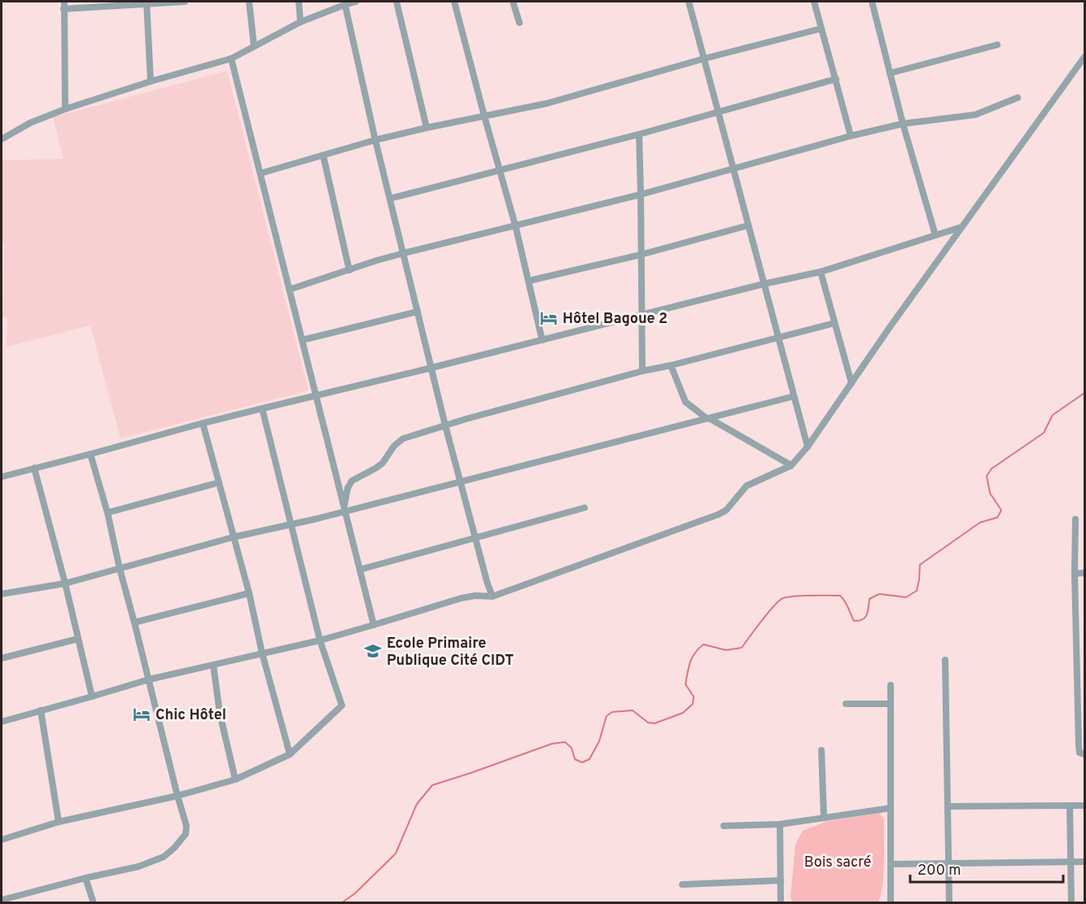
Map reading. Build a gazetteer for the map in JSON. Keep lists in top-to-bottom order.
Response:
{
  "parks": ["Bois sacré"],
  "places": {
    "hotel": ["Hôtel Bagoue 2", "Chic Hôtel"],
    "school or university": ["Ecole Primaire Publique Cité CIDT"]
  },
  "scale_bar": "200 m"
}
